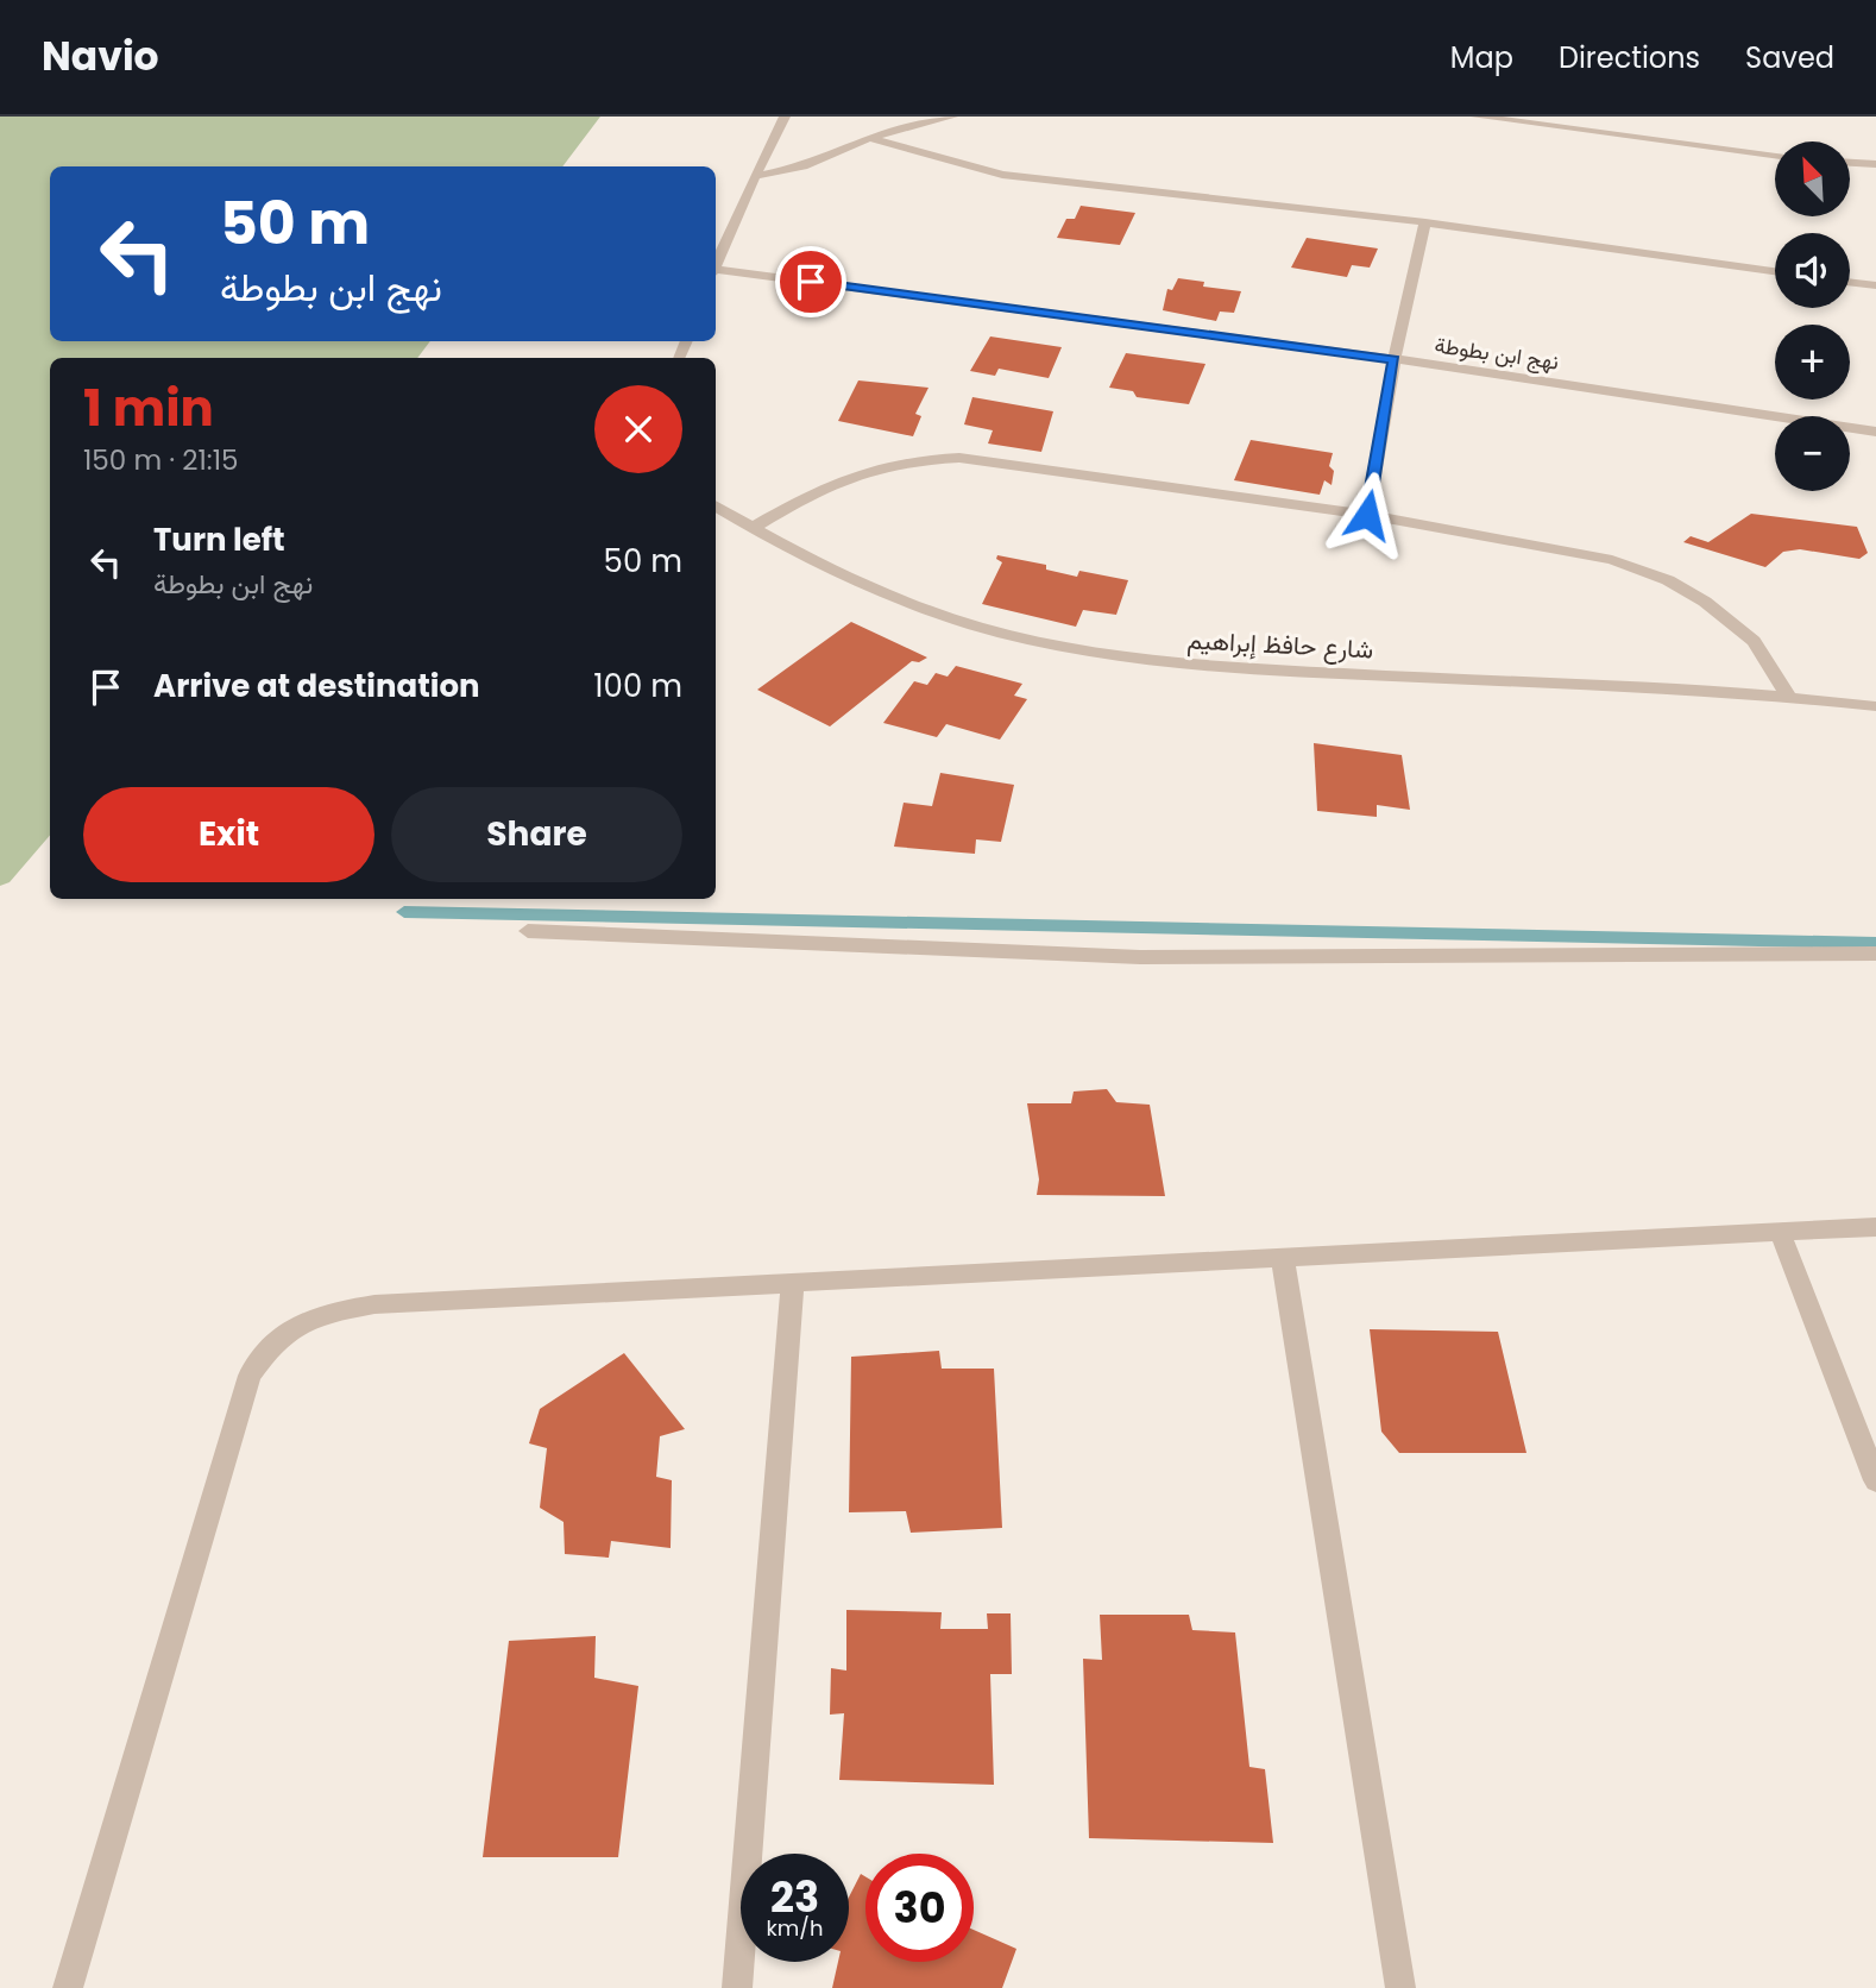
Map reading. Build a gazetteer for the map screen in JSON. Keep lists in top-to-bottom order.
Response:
{
  "streets": {
    "street": ["نهج ابن بطوطة", "شارع حافظ إبراهيم"]
  },
  "north": "top left",
  "page": {
    "header": "Navio",
    "nav": ["Map", "Directions", "Saved"],
    "map_buttons": ["+", "−"],
    "turn": ["50 m", "نهج ابن بطوطة"],
    "heading": ["1 min", "150 m · 21:15"],
    "list": [
      {
        "name": "Turn left",
        "note": "نهج ابن بطوطة",
        "value": "50 m"
      },
      {
        "name": "Arrive at destination",
        "value": "100 m"
      }
    ],
    "buttons": ["Exit", "Share"],
    "speed": "23 km/h",
    "limit": "30"
  }
}
